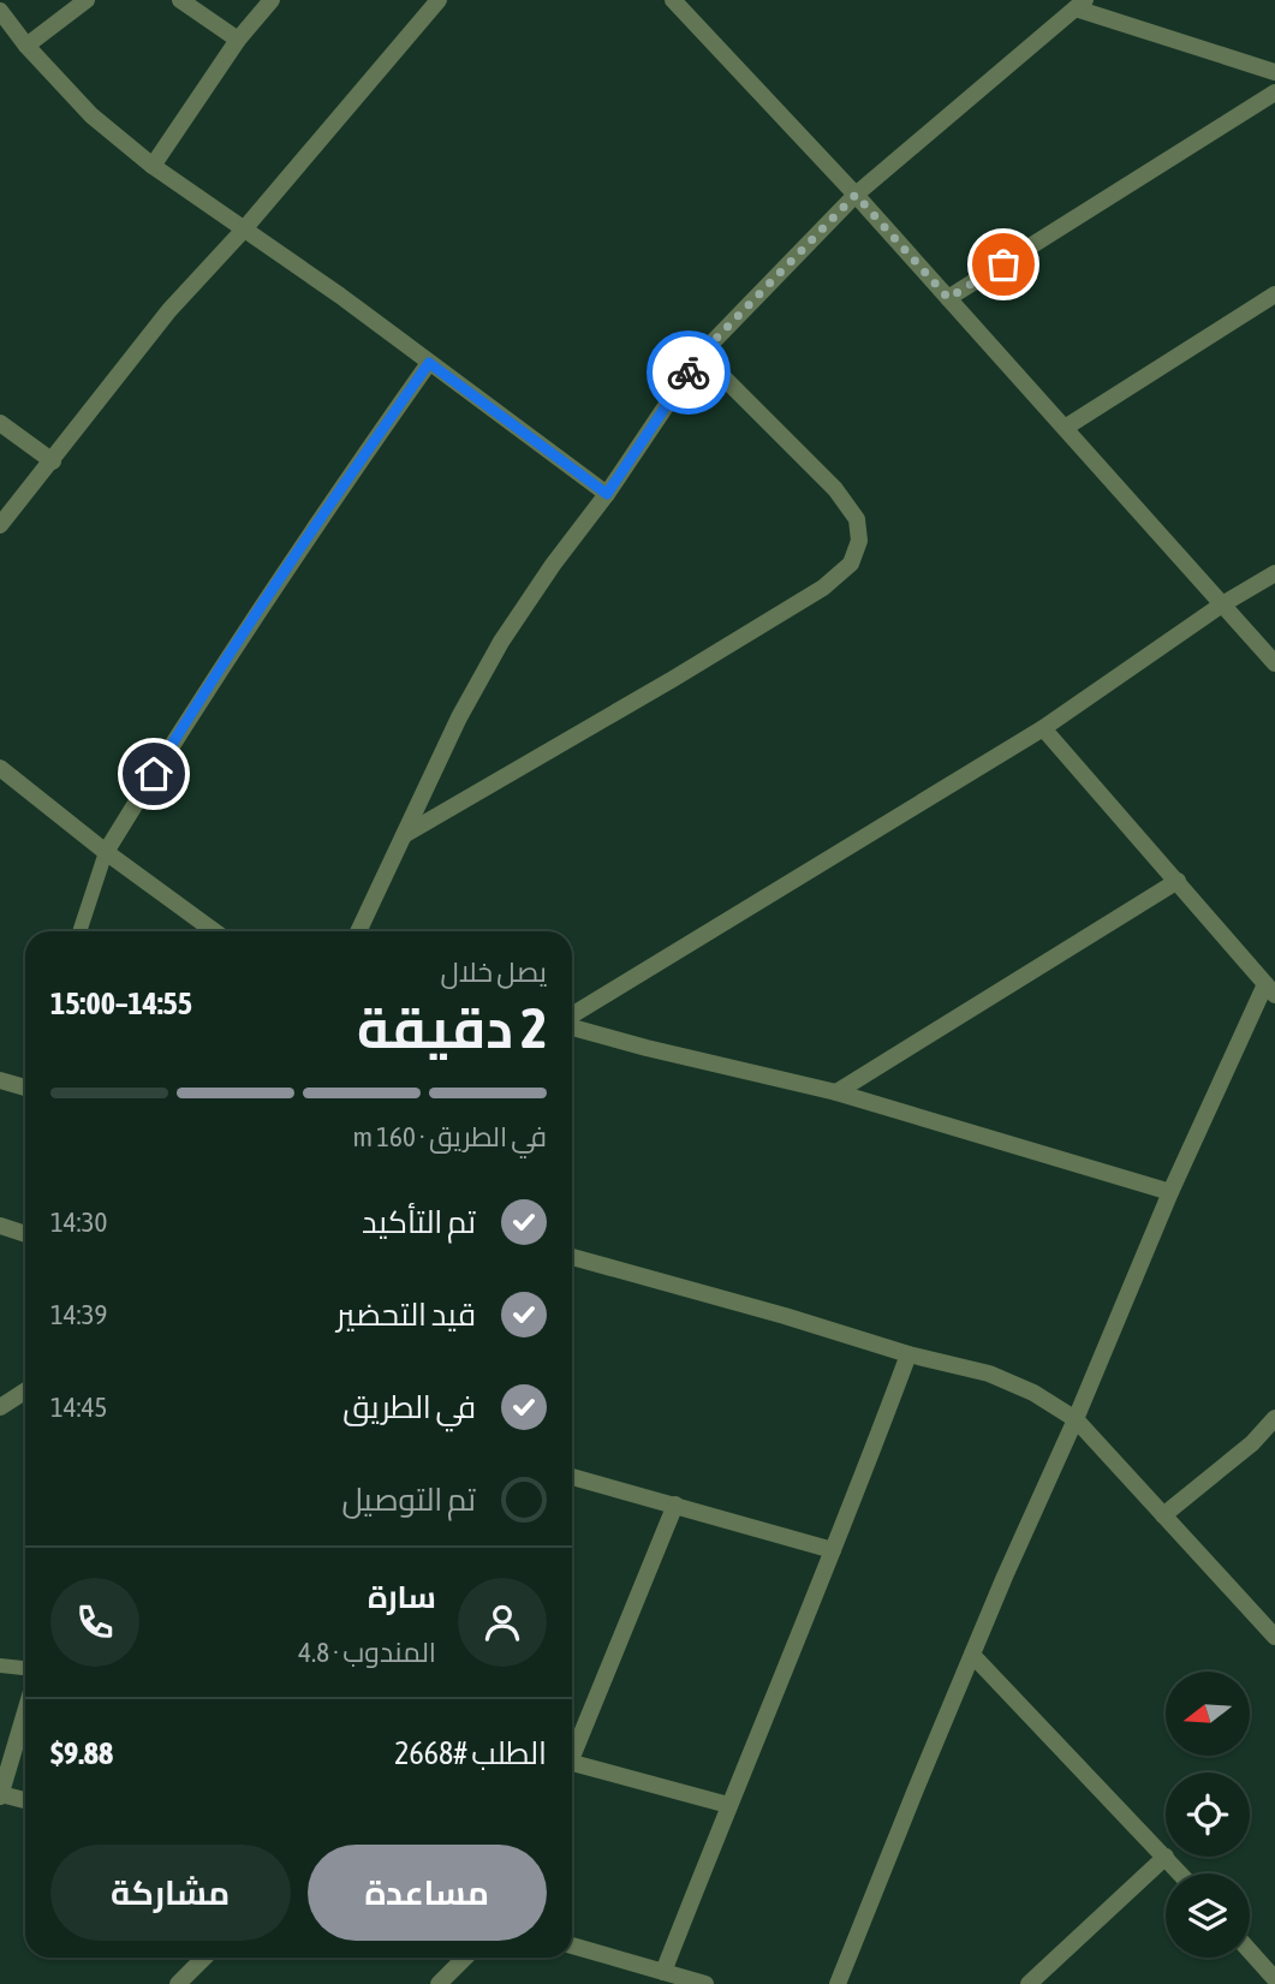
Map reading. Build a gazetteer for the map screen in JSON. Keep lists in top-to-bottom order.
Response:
{
  "north": "left",
  "page": {
    "heading": ["2 دقيقة", "يصل خلال", "14:55–15:00"],
    "panel": [
      "سارة",
      "المندوب · 4.8",
      "الطلب #2668",
      "$9.88"
    ],
    "bar": "في الطريق · 160 m",
    "list": [
      ["تم التأكيد", "14:30"],
      ["قيد التحضير", "14:39"],
      ["في الطريق", "14:45"],
      "تم التوصيل"
    ],
    "buttons": ["مساعدة", "مشاركة"]
  }
}
